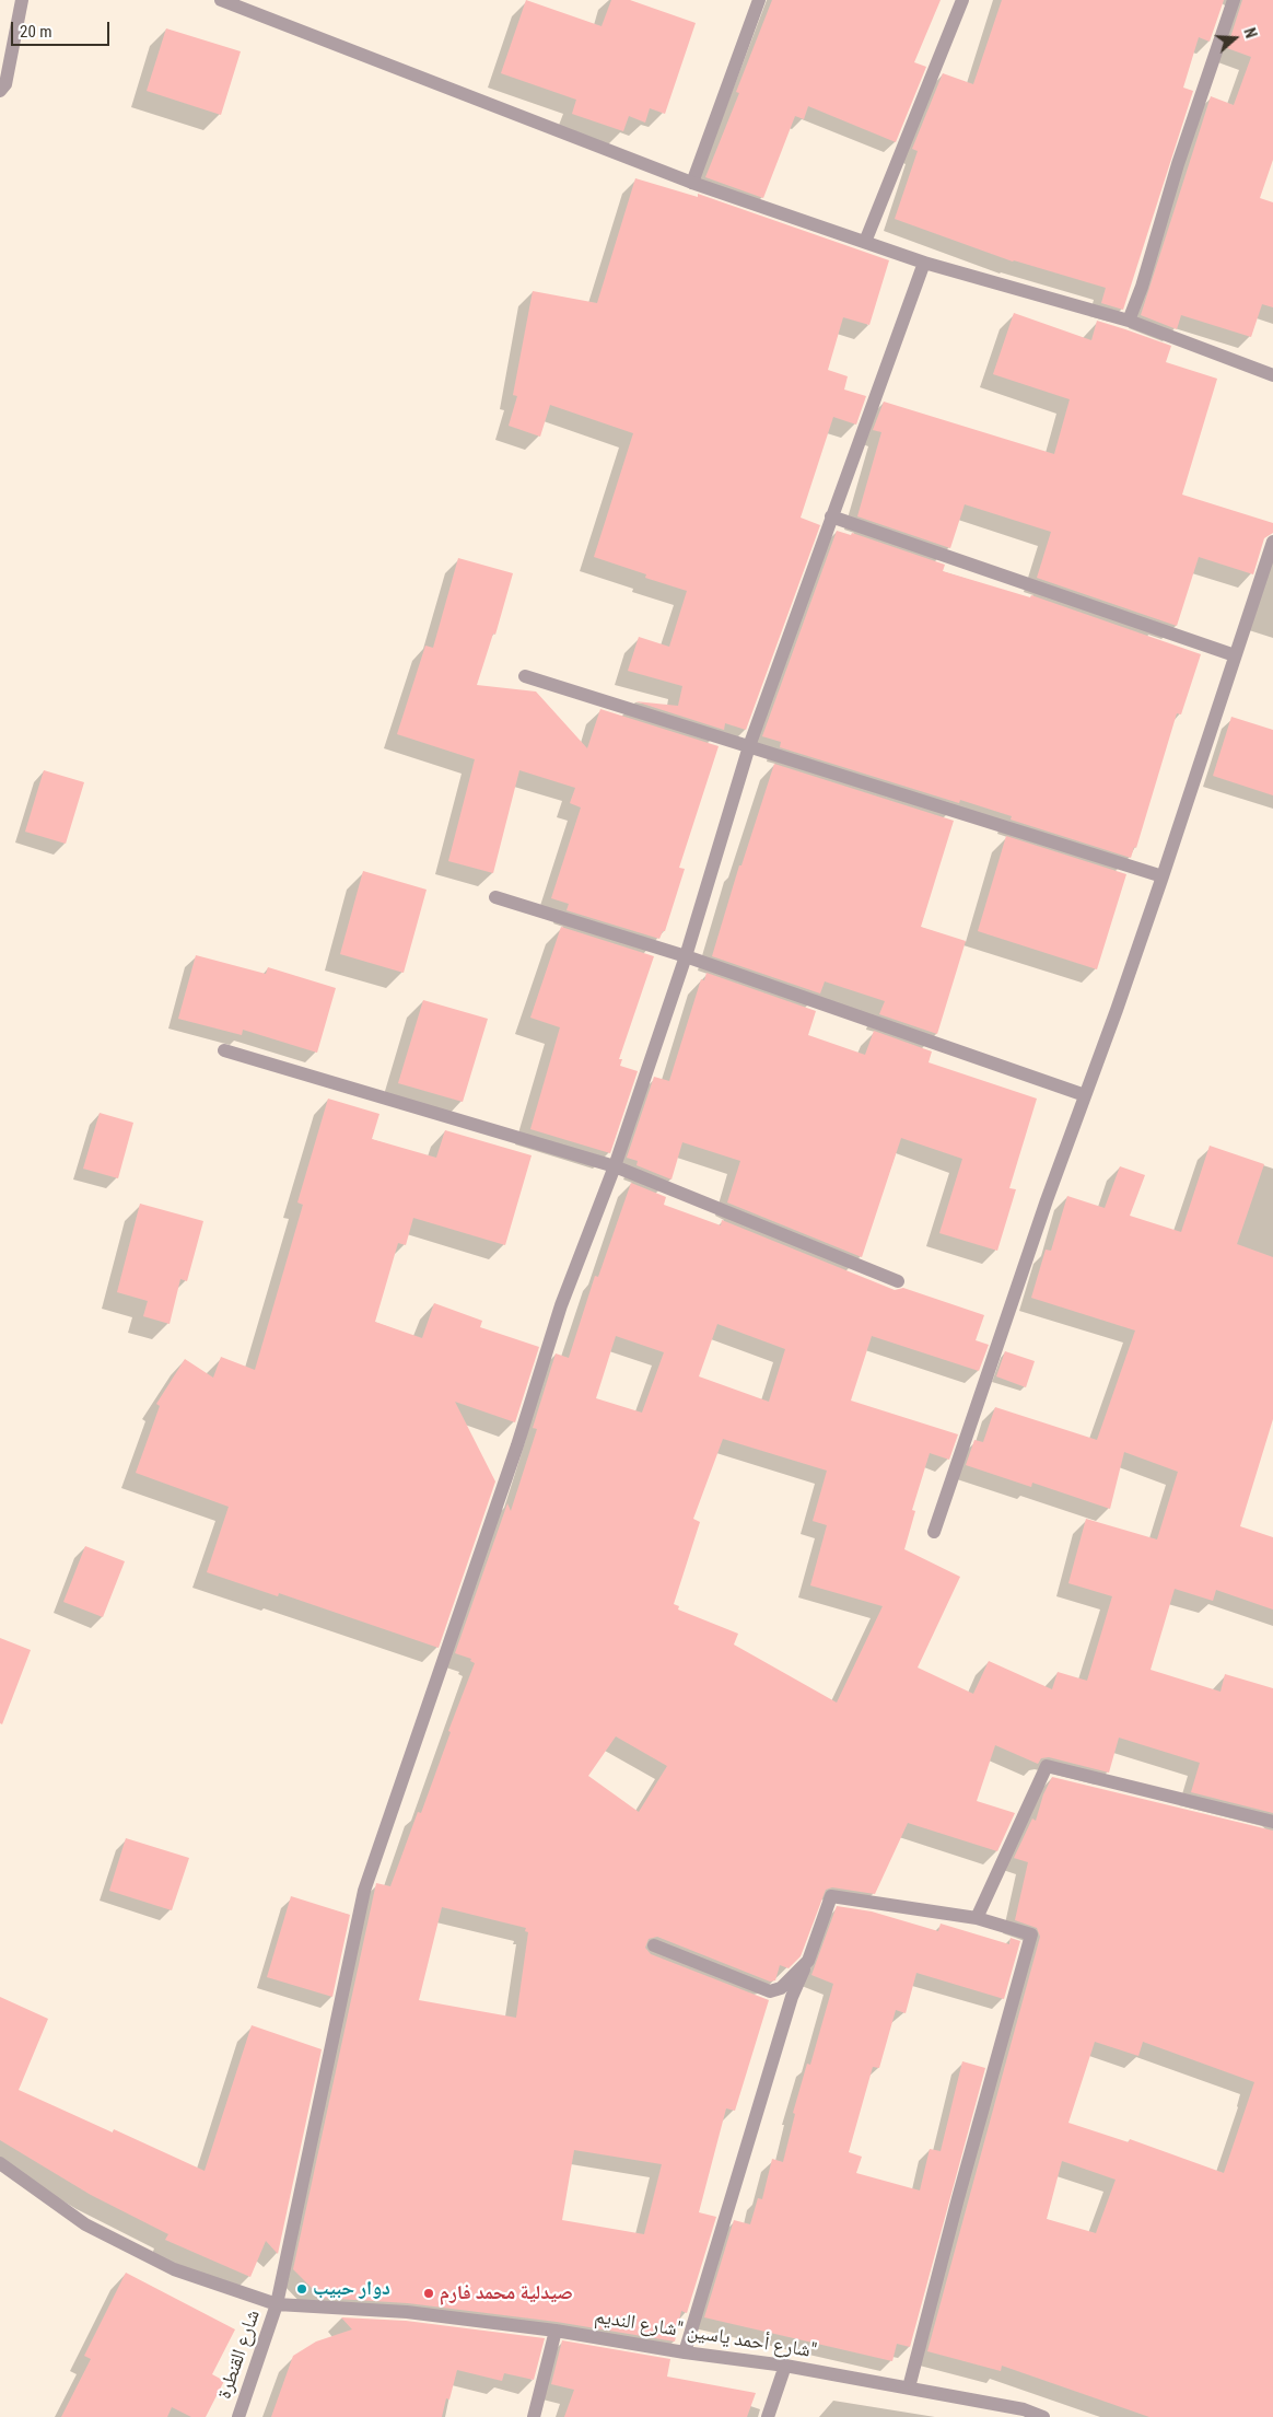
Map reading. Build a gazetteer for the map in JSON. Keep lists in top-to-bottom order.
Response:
{
  "streets": {
    "street": ["شارع أحمد ياسين \"شارع النديم\"", "شارع القنطرة"]
  },
  "crossings": [
    ["شارع أحمد ياسين \"شارع النديم\"", "شارع القنطرة"]
  ],
  "places": ["دوار حبيب", "صيدلية محمد فارم"],
  "scale_bar": "20 m",
  "north": "right"
}
